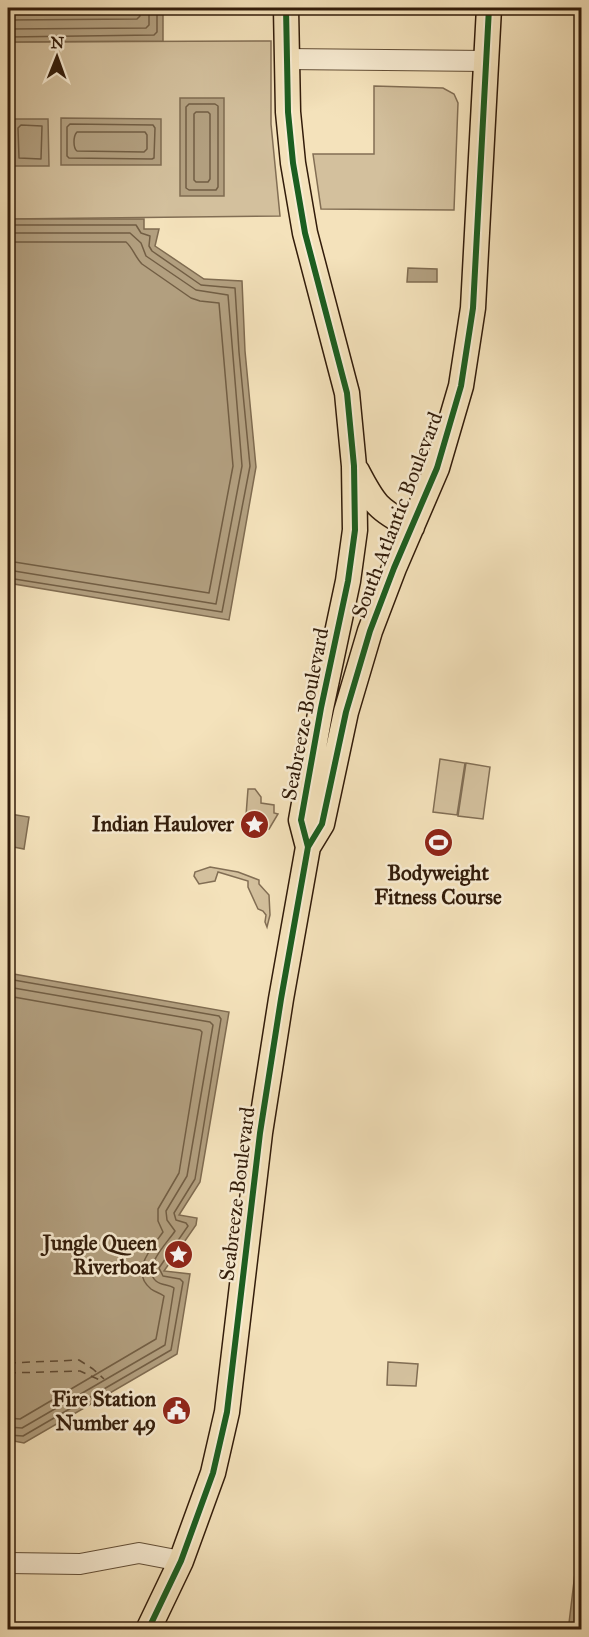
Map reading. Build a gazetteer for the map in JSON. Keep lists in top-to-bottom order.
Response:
{
  "streets": {
    "main road": ["South Atlantic Boulevard", "Seabreeze Boulevard"]
  },
  "crossings": [
    ["South Atlantic Boulevard", "Seabreeze Boulevard"]
  ],
  "places": {
    "place": ["Indian Haulover", "Jungle Queen Riverboat"],
    "sports": ["Bodyweight Fitness Course"],
    "public building": ["Fire Station Number 49"]
  },
  "north": "top"
}
